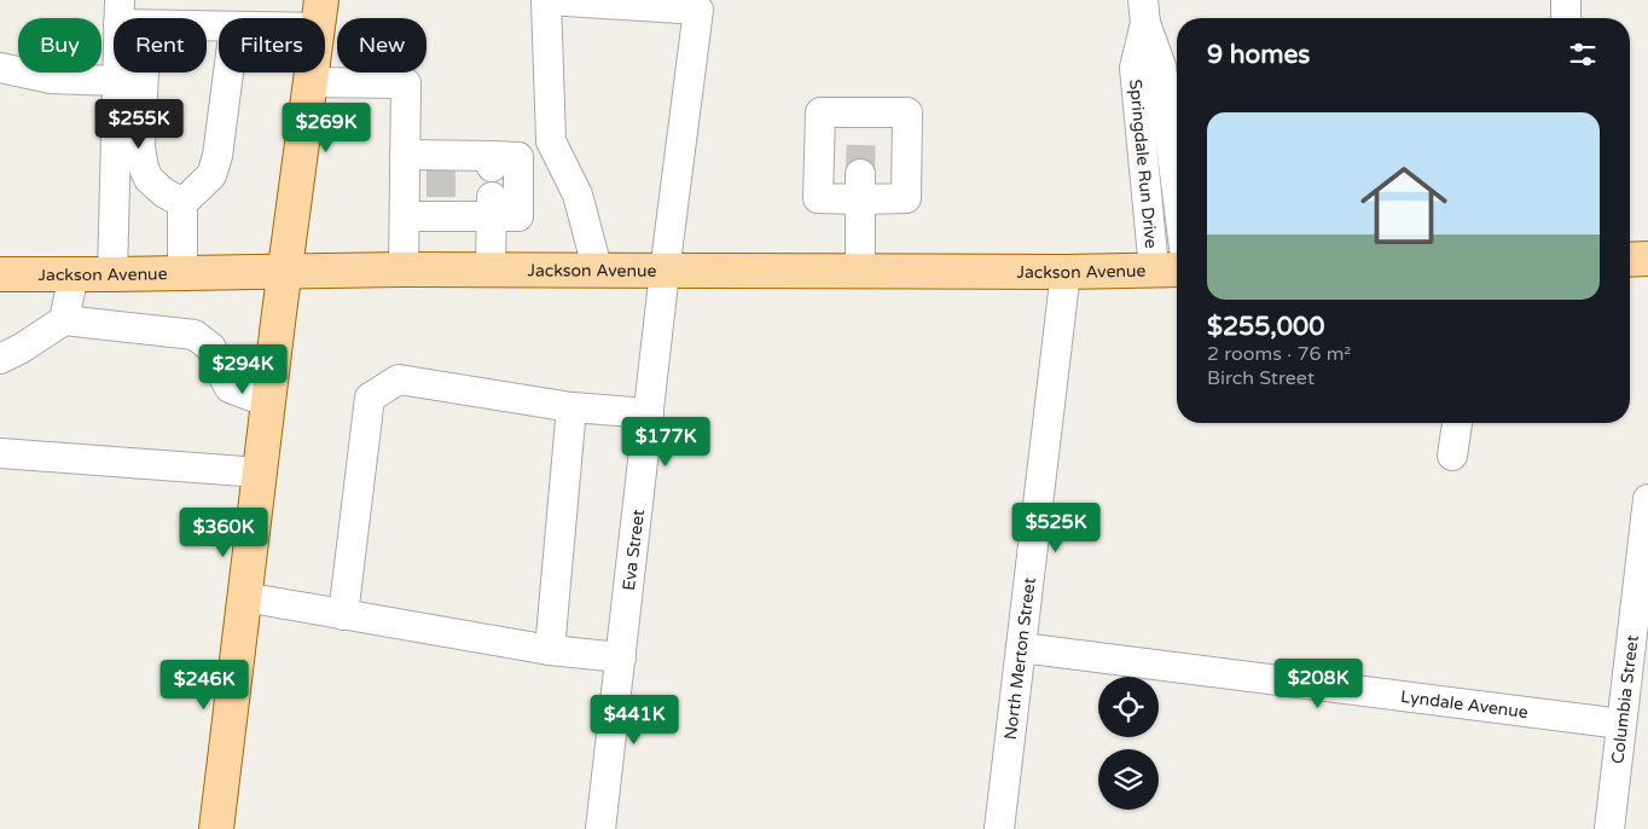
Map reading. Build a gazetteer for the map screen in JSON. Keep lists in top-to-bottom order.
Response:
{
  "streets": {
    "main road": ["Jackson Avenue"],
    "street": [
      "Springdale Run Drive",
      "Eva Street",
      "North Merton Street",
      "Columbia Street",
      "Lyndale Avenue"
    ]
  },
  "crossings": [
    ["Springdale Run Drive", "Jackson Avenue"],
    ["Jackson Avenue", "Eva Street"],
    ["Jackson Avenue", "North Merton Street"],
    ["North Merton Street", "Lyndale Avenue"],
    ["Columbia Street", "Lyndale Avenue"]
  ],
  "page": {
    "chip": [
      "Buy",
      "Rent",
      "Filters",
      "New"
    ],
    "heading": "9 homes",
    "list": [
      {
        "name": "$255,000",
        "note": "2 rooms · 76 m² · Birch Street"
      }
    ],
    "price": [
      "$255K",
      "$269K",
      "$294K",
      "$177K",
      "$525K",
      "$360K",
      "$208K",
      "$246K",
      "$441K"
    ]
  }
}
